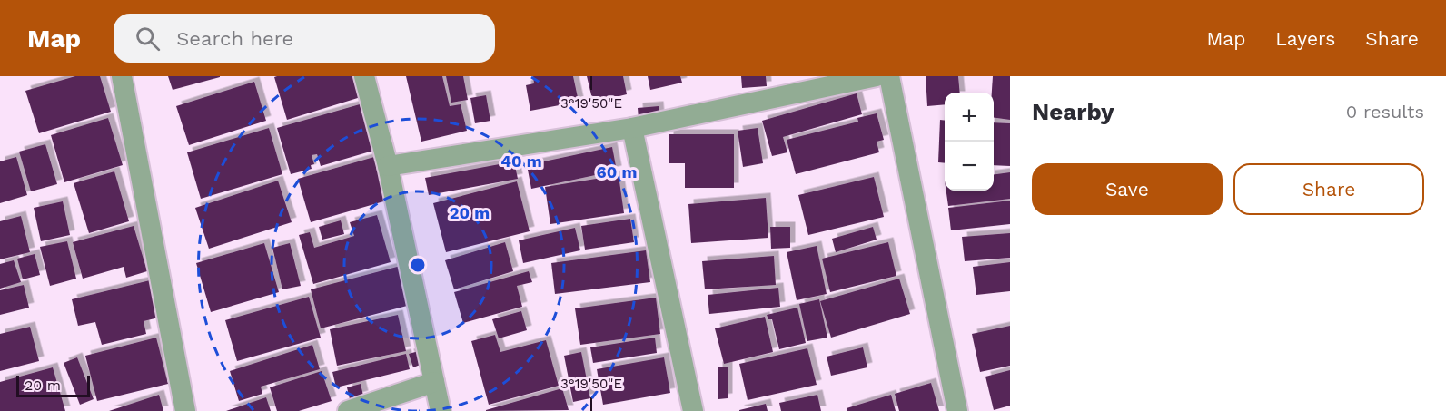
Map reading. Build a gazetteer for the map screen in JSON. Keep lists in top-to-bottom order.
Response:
{
  "scale_bar": "20 m",
  "page": {
    "header": "Map",
    "search": "Search here",
    "nav": ["Map", "Layers", "Share"],
    "heading": ["Nearby", "0 results"],
    "map_buttons": ["+", "−"],
    "buttons": ["Save", "Share"],
    "scale": "20 m"
  },
  "coordinates": ["3°19'50\"E"],
  "rings": ["40 m", "60 m", "20 m"]
}
